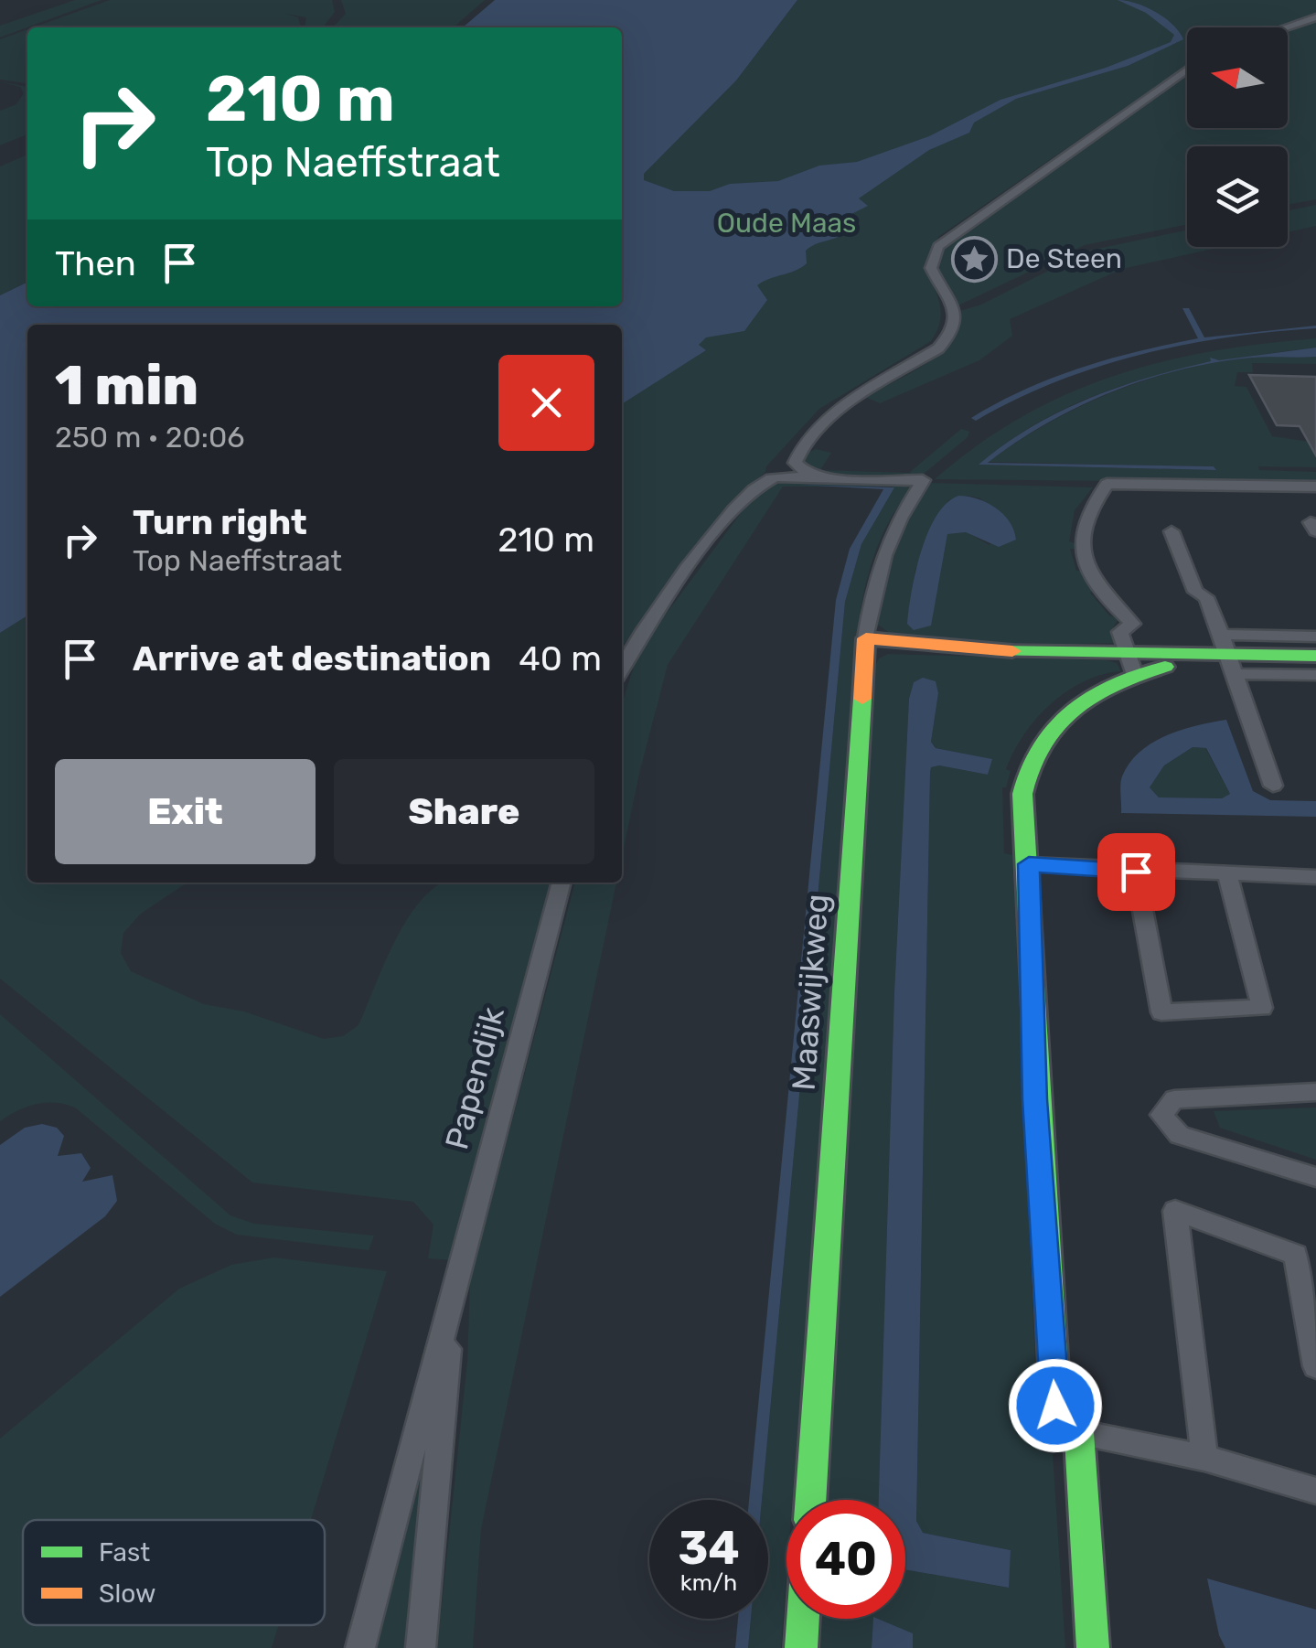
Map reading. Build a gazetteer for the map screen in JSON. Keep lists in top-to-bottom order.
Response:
{
  "streets": {
    "street": ["Maaswijkweg", "Papendijk"]
  },
  "parks": ["Oude Maas"],
  "places": {
    "place": ["De Steen"]
  },
  "legend": ["Fast", "Slow"],
  "north": "left",
  "page": {
    "turn": ["210 m", "Top Naeffstraat"],
    "then": "Then",
    "heading": ["1 min", "250 m · 20:06"],
    "list": [
      {
        "name": "Turn right",
        "note": "Top Naeffstraat",
        "value": "210 m"
      },
      {
        "name": "Arrive at destination",
        "value": "40 m"
      }
    ],
    "buttons": ["Exit", "Share"],
    "speed": "34 km/h",
    "limit": "40"
  }
}
